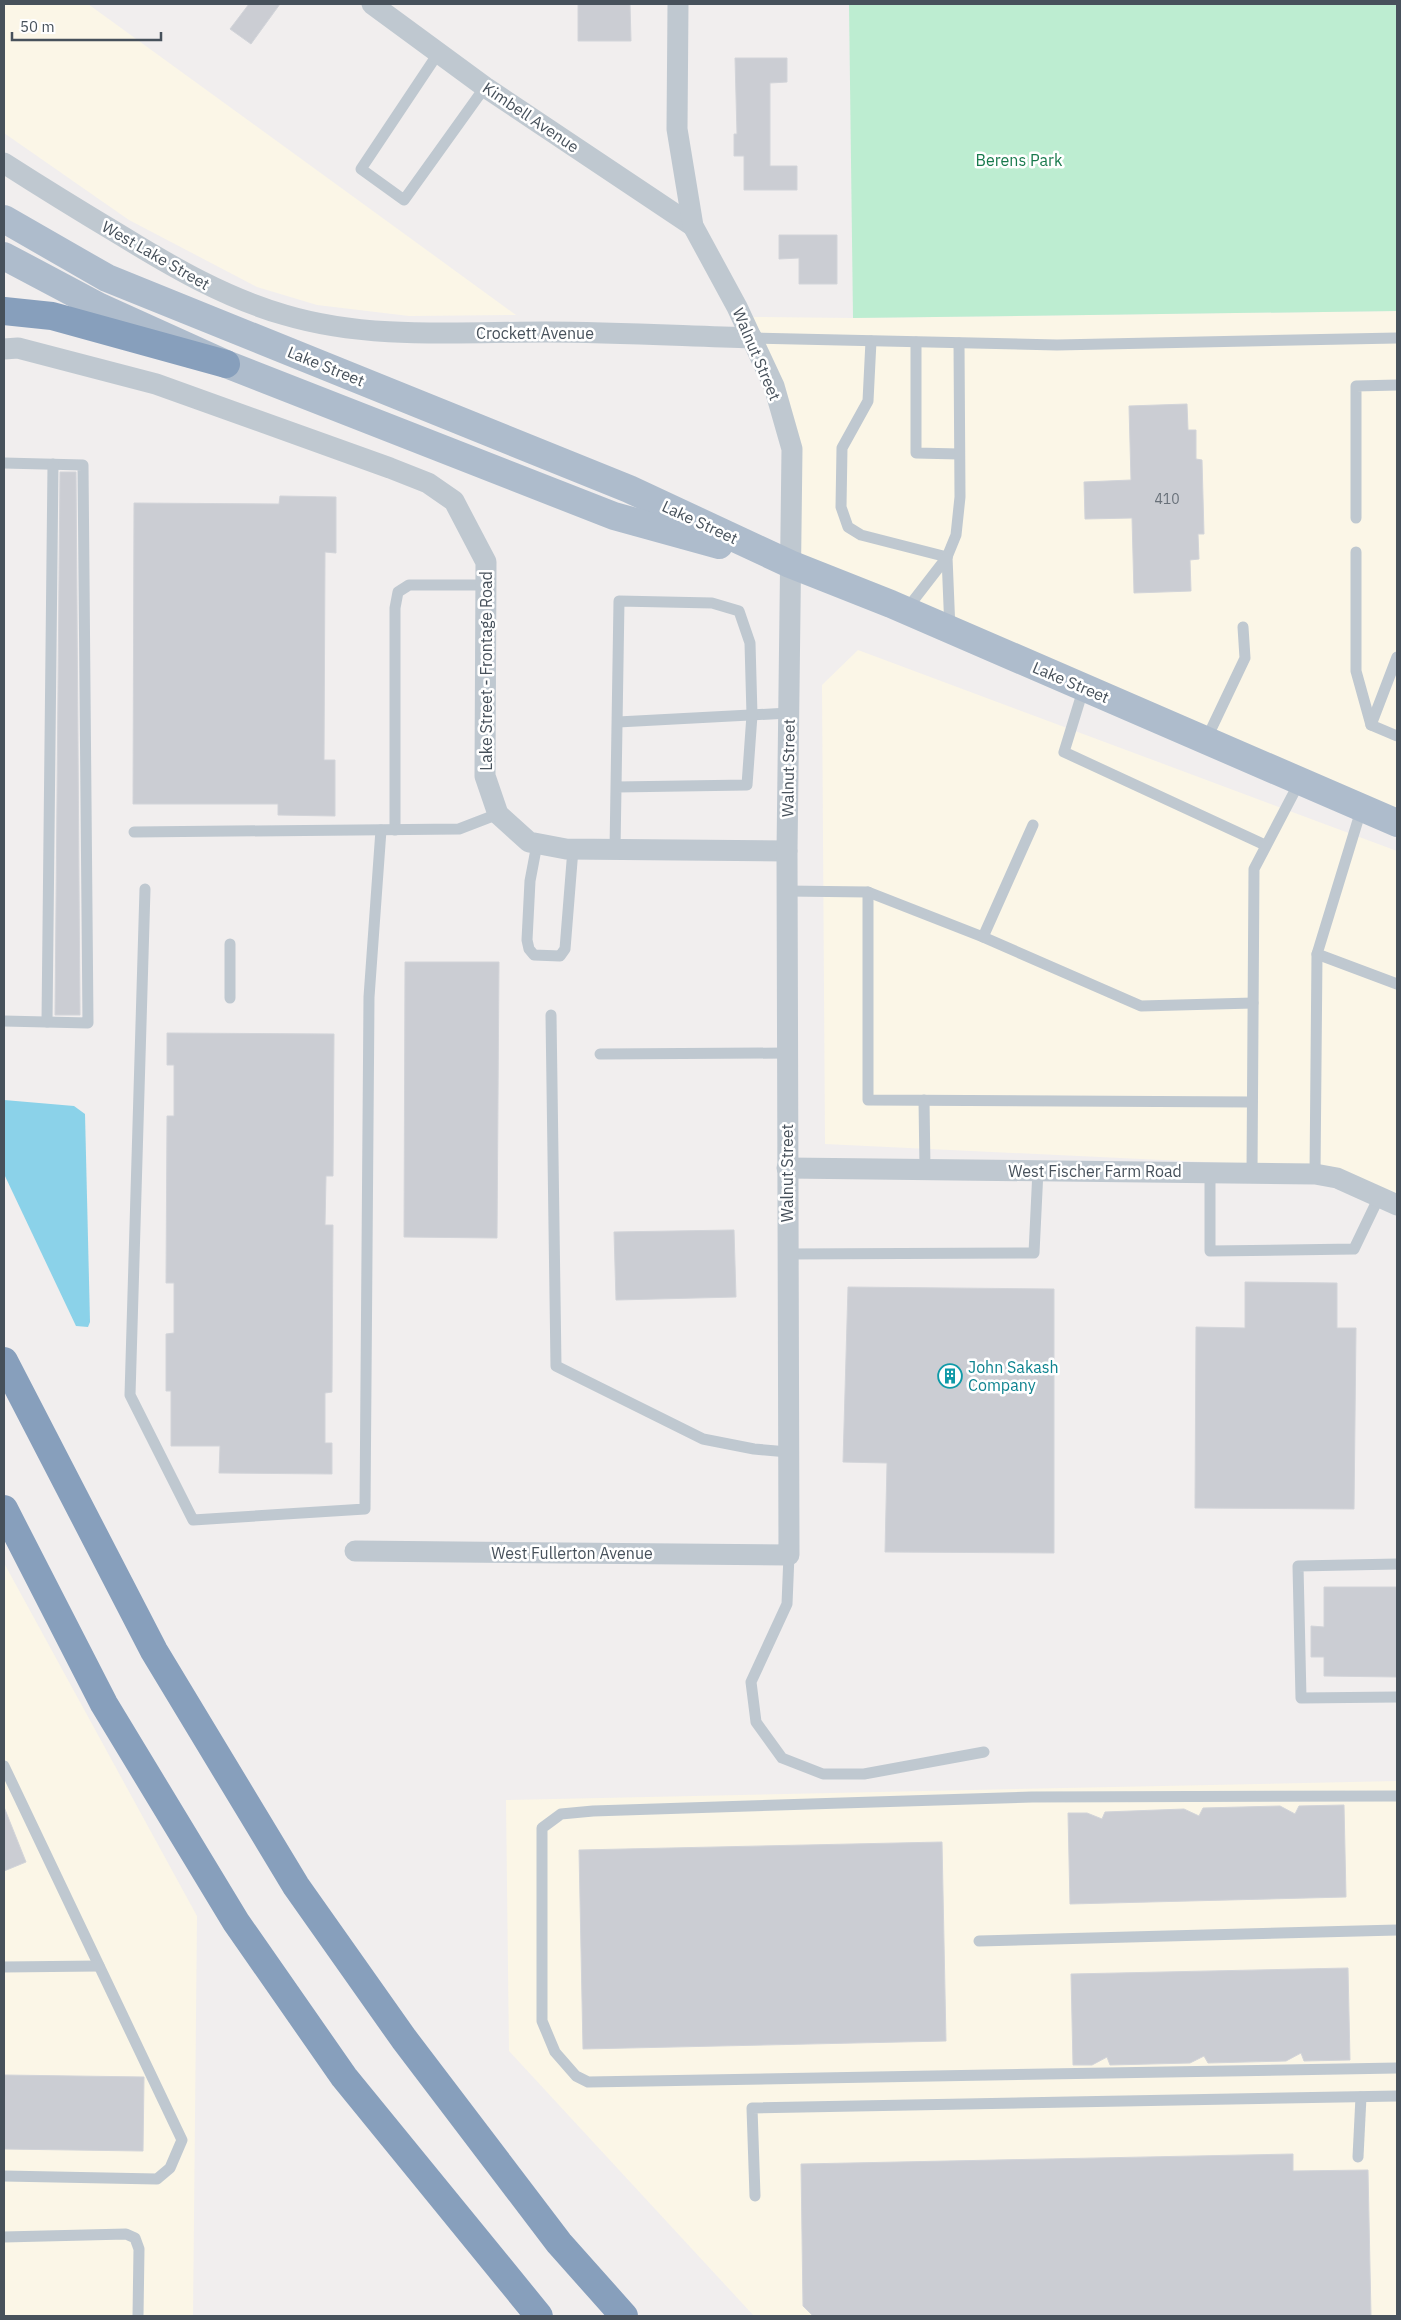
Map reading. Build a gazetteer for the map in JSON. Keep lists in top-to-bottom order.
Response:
{
  "streets": {
    "main road": ["Lake Street"],
    "street": [
      "Kimbell Avenue",
      "West Lake Street",
      "Crockett Avenue",
      "Walnut Street",
      "Lake Street - Frontage Road",
      "West Fischer Farm Road",
      "West Fullerton Avenue"
    ]
  },
  "crossings": [
    ["Kimbell Avenue", "Walnut Street"],
    ["West Lake Street", "Crockett Avenue"],
    ["Crockett Avenue", "Walnut Street"],
    ["Walnut Street", "Lake Street"],
    ["Walnut Street", "Lake Street - Frontage Road"],
    ["Walnut Street", "West Fischer Farm Road"],
    ["Walnut Street", "West Fullerton Avenue"]
  ],
  "parks": ["Berens Park"],
  "places": {
    "building": ["John Sakash Company"]
  },
  "house_numbers": ["410"],
  "scale_bar": "50 m"
}
